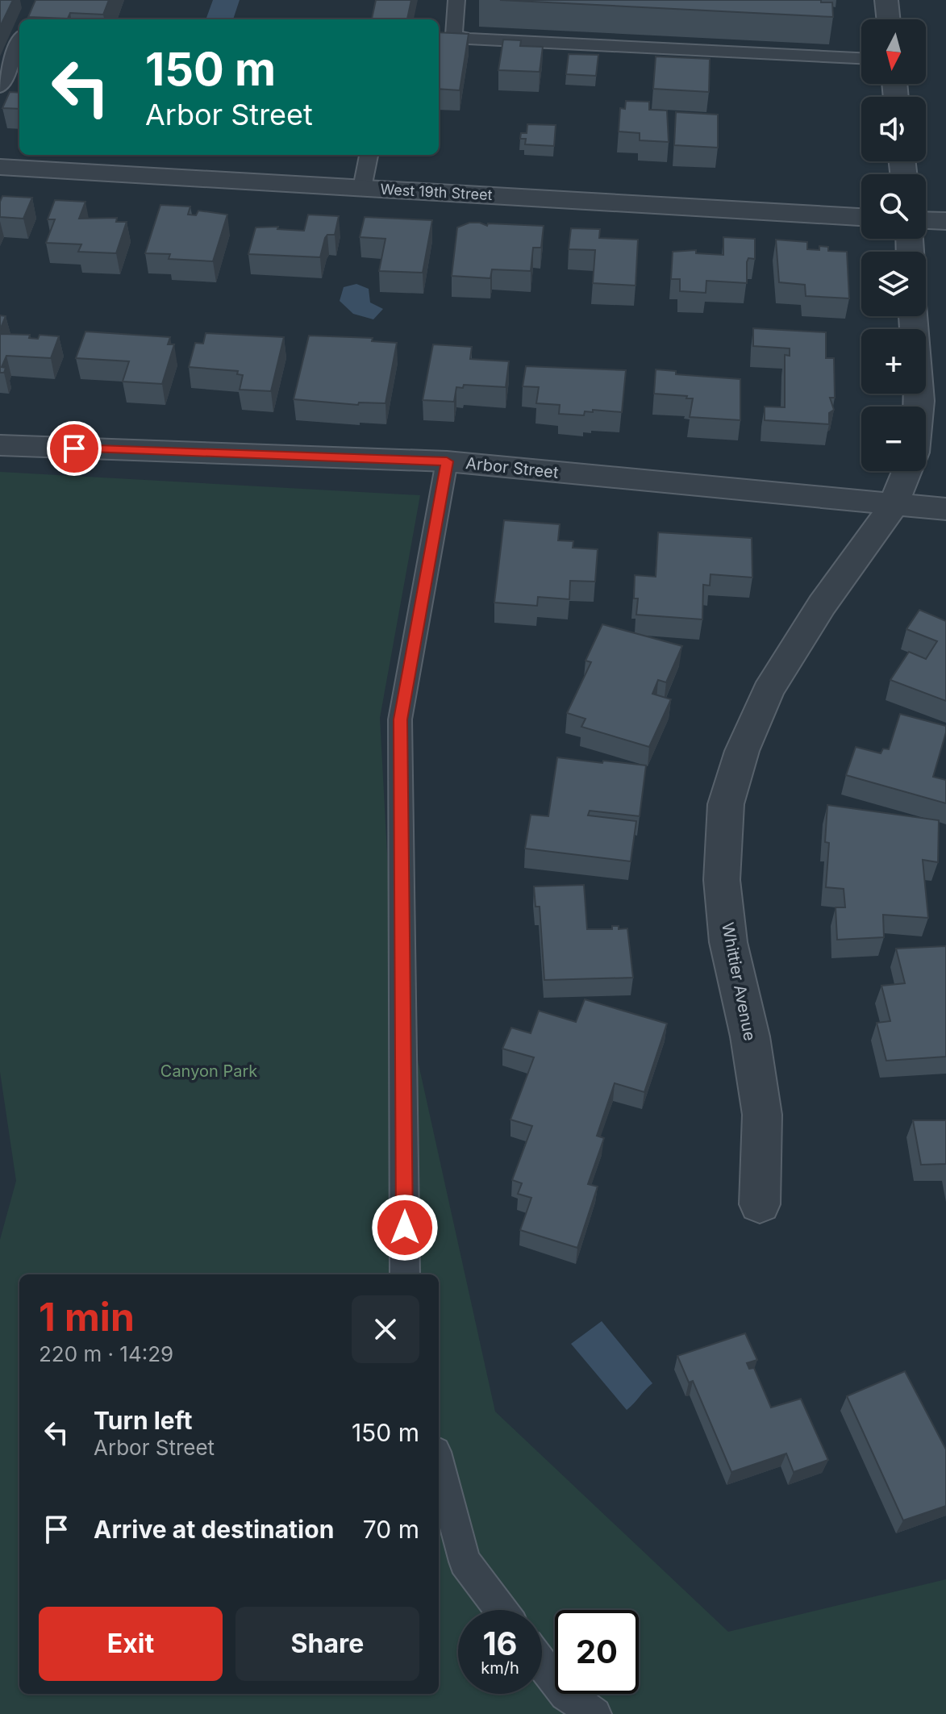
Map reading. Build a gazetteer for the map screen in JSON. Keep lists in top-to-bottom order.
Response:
{
  "streets": {
    "street": ["West 19th Street", "Arbor Street", "Whittier Avenue"]
  },
  "crossings": [
    ["Arbor Street", "Whittier Avenue"]
  ],
  "parks": ["Canyon Park"],
  "north": "bottom",
  "page": {
    "map_buttons": ["+", "−"],
    "turn": ["150 m", "Arbor Street"],
    "heading": ["1 min", "220 m · 14:29"],
    "list": [
      {
        "name": "Turn left",
        "note": "Arbor Street",
        "value": "150 m"
      },
      {
        "name": "Arrive at destination",
        "value": "70 m"
      }
    ],
    "buttons": ["Exit", "Share"],
    "speed": "16 km/h",
    "limit": "20"
  }
}
